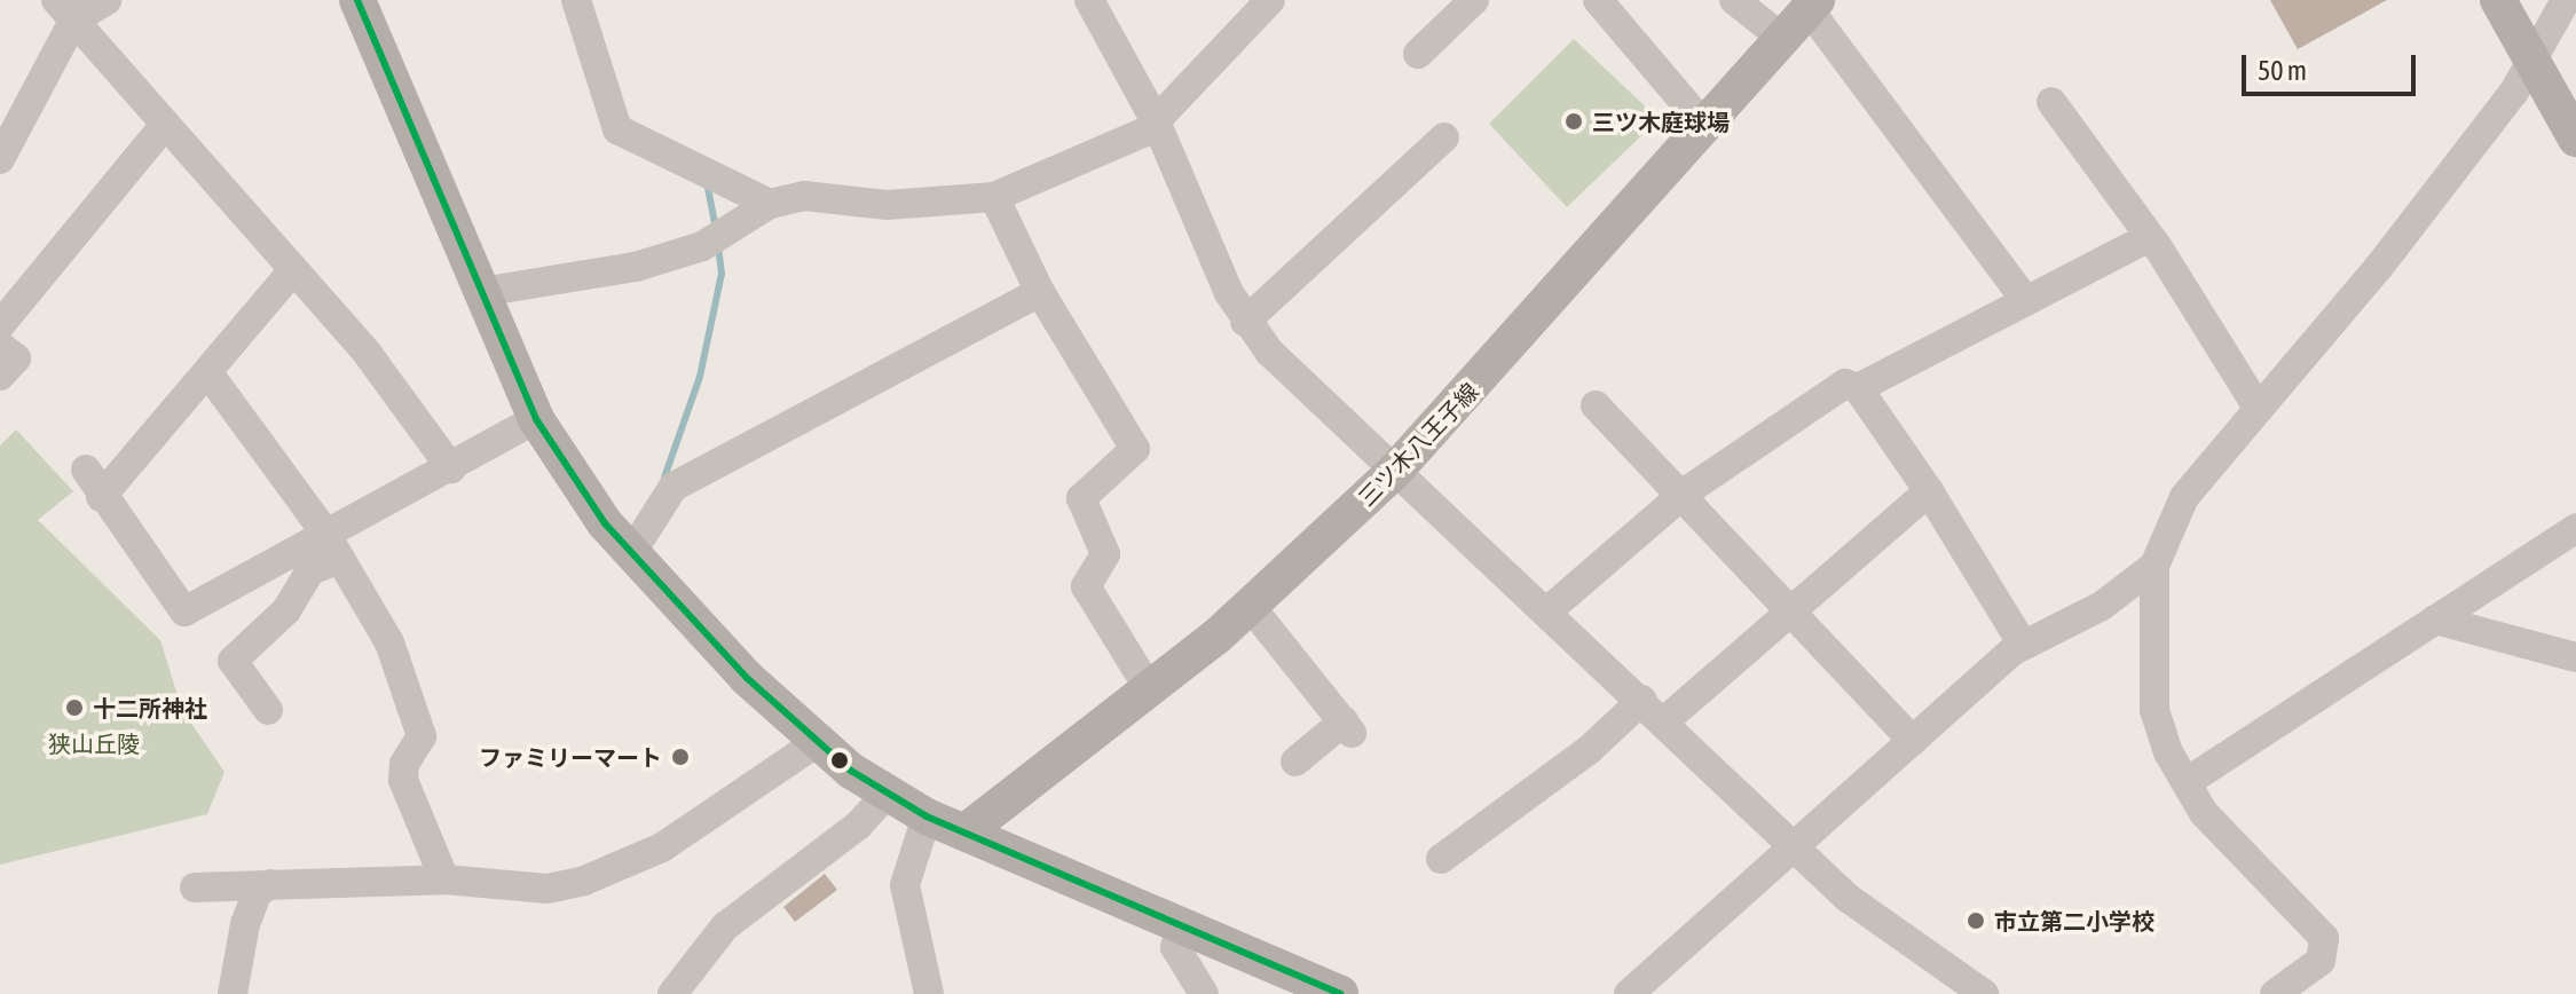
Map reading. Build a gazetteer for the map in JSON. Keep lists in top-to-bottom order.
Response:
{
  "streets": {
    "main road": ["三ツ木八王子線"]
  },
  "parks": ["狭山丘陵"],
  "places": [
    "三ツ木庭球場",
    "十二所神社",
    "ファミリーマート",
    "市立第二小学校"
  ],
  "scale_bar": "50 m"
}
